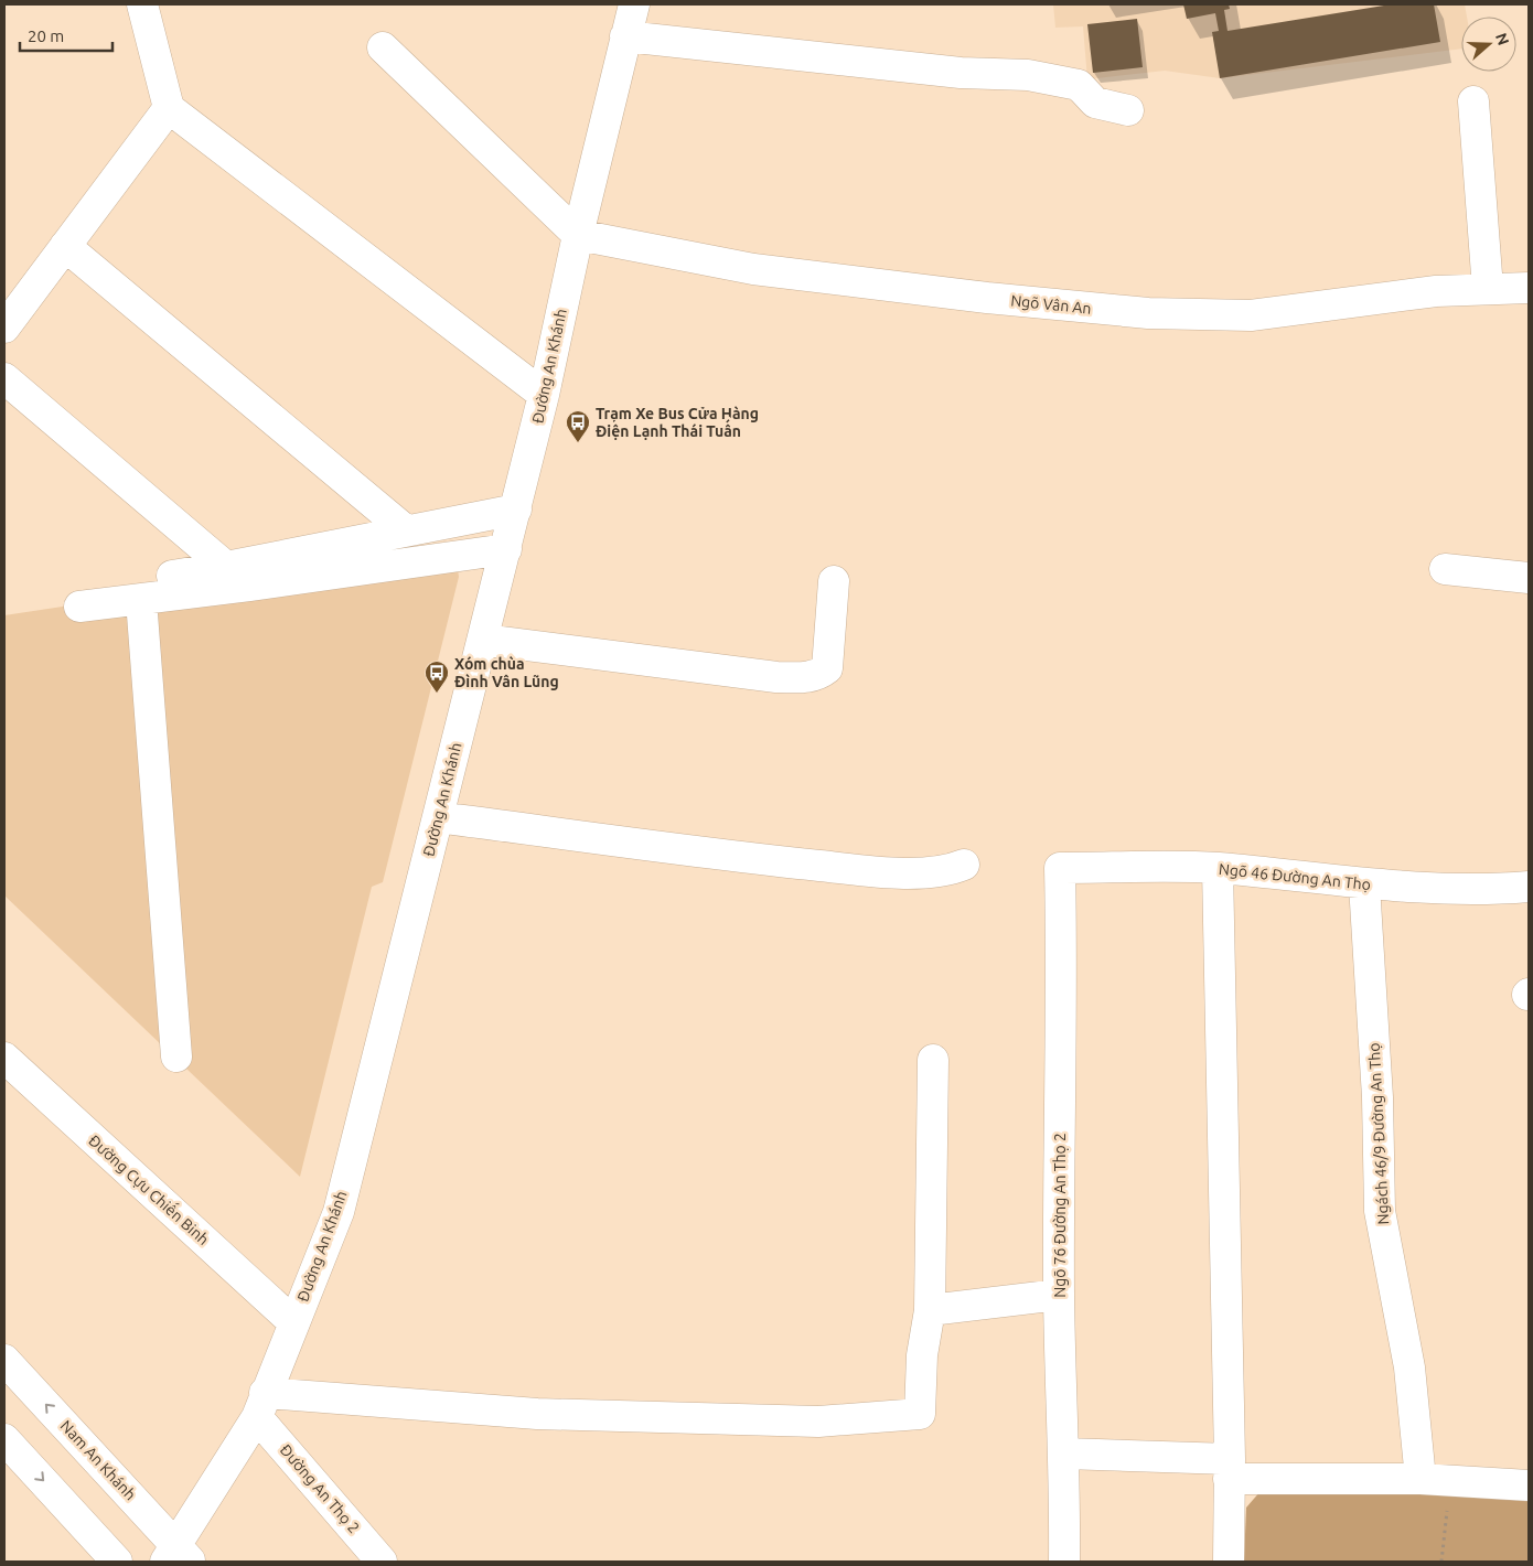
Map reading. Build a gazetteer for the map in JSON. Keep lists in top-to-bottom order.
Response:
{
  "streets": {
    "street": [
      "Ngõ Vân An",
      "Đường An Khánh",
      "Ngõ 46 Đường An Thọ",
      "Ngách 46/9 Đường An Thọ",
      "Đường Cựu Chiến Binh",
      "Ngõ 76 Đường An Thọ 2",
      "Nam An Khánh",
      "Đường An Thọ 2"
    ]
  },
  "crossings": [
    ["Ngõ Vân An", "Đường An Khánh"],
    ["Đường An Khánh", "Đường Cựu Chiến Binh"],
    ["Đường An Khánh", "Nam An Khánh"],
    ["Đường An Khánh", "Đường An Thọ 2"],
    ["Ngõ 46 Đường An Thọ", "Ngách 46/9 Đường An Thọ"],
    ["Ngõ 46 Đường An Thọ", "Ngõ 76 Đường An Thọ 2"]
  ],
  "places": {
    "bus stop": ["Trạm Xe Bus Cửa Hàng Điện Lạnh Thái Tuấn", "Xóm chùa Đình Vân Lũng"]
  },
  "scale_bar": "20 m",
  "north": "right"
}
